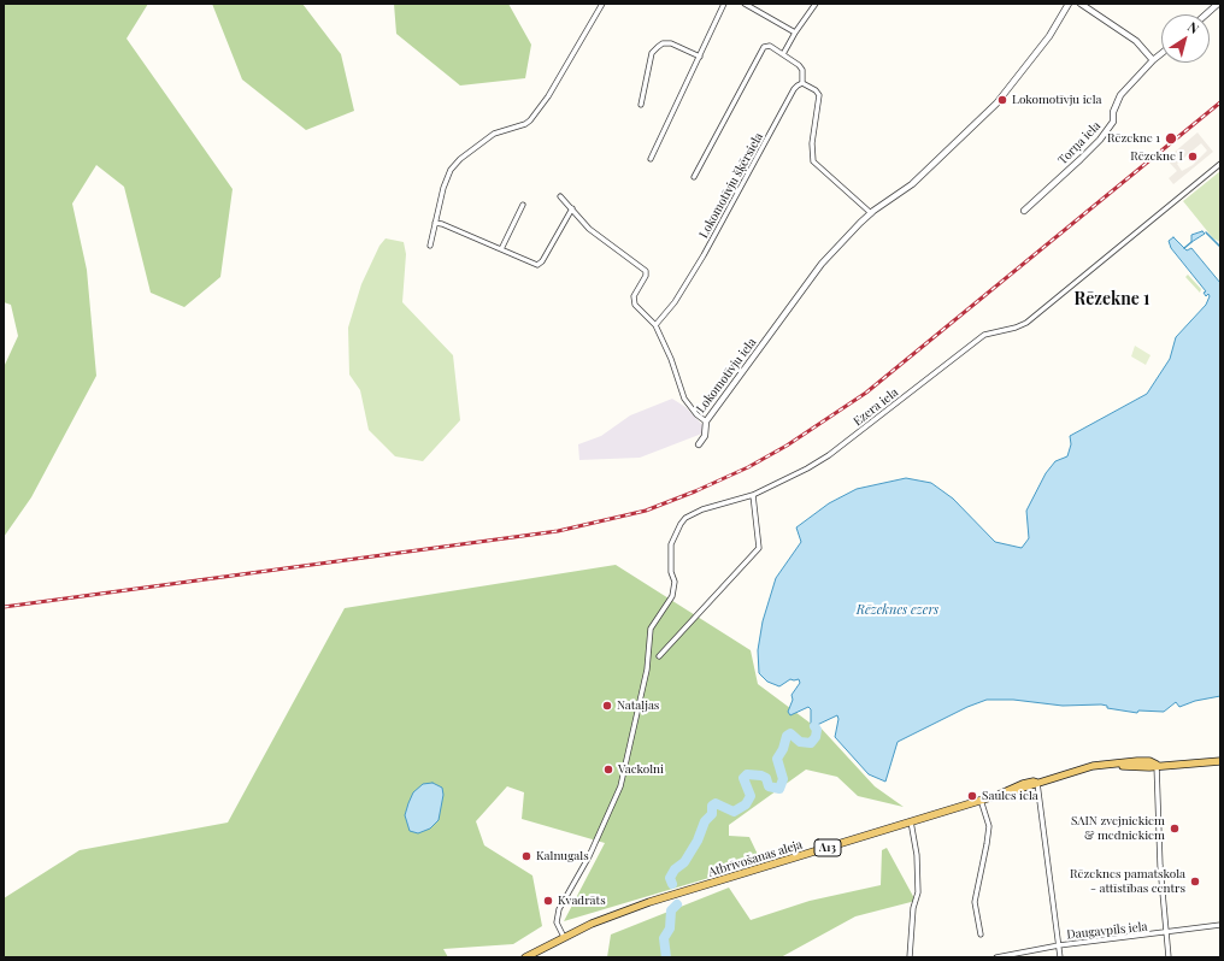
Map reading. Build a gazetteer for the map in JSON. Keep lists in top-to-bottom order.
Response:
{
  "streets": {
    "main road": ["A13", "Atbrīvošanas aleja"],
    "street": [
      "Torņa iela",
      "Lokomotīvju šķērsiela",
      "Lokomotīvju iela",
      "Ezera iela",
      "Daugavpils iela"
    ]
  },
  "crossings": [
    ["Ezera iela", "A13"],
    ["Ezera iela", "Atbrīvošanas aleja"],
    ["A13", "Atbrīvošanas aleja"]
  ],
  "districts": ["Rēzekne 1"],
  "water": ["Rēzeknes ezers"],
  "places": [
    "Lokomotīvju iela",
    "Rēzekne 1",
    "Rēzekne I",
    "Nataļjas",
    "Vackolni",
    "Saules iela",
    "SAIN zvejniekiem & medniekiem",
    "Kalnugals",
    "Rēzeknes pamatskola - attīstības centrs",
    "Kvadrāts"
  ],
  "north": "top right"
}
